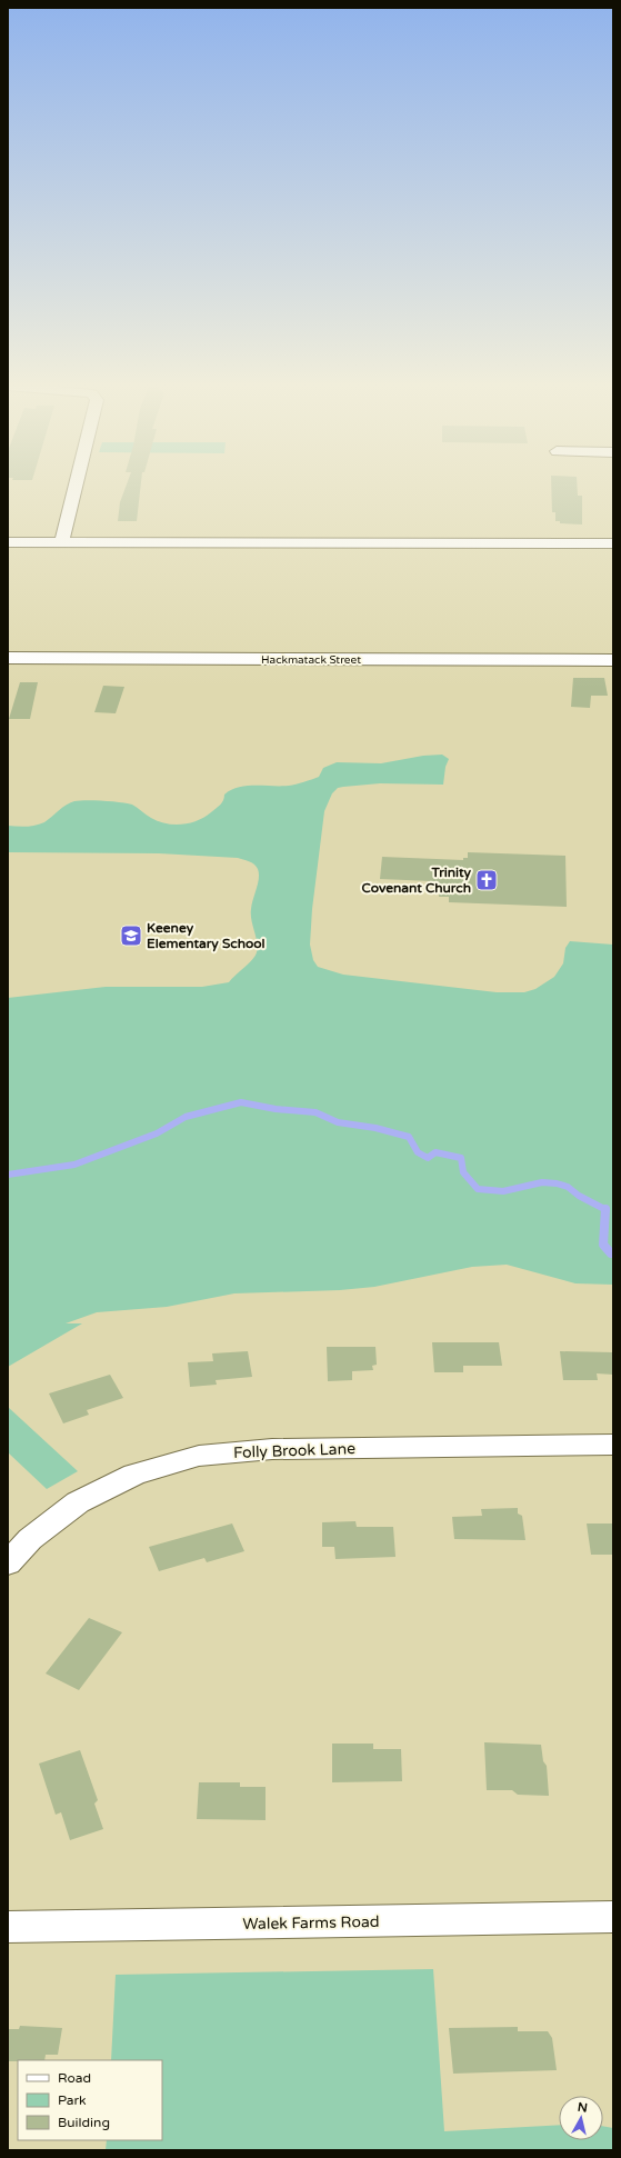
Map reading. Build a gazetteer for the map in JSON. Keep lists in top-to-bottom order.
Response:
{
  "streets": {
    "street": ["Hackmatack Street", "Folly Brook Lane", "Walek Farms Road"]
  },
  "places": {
    "church": ["Trinity Covenant Church"],
    "school or university": ["Keeney Elementary School"]
  },
  "legend": ["Road", "Park", "Building"],
  "north": "top"
}
